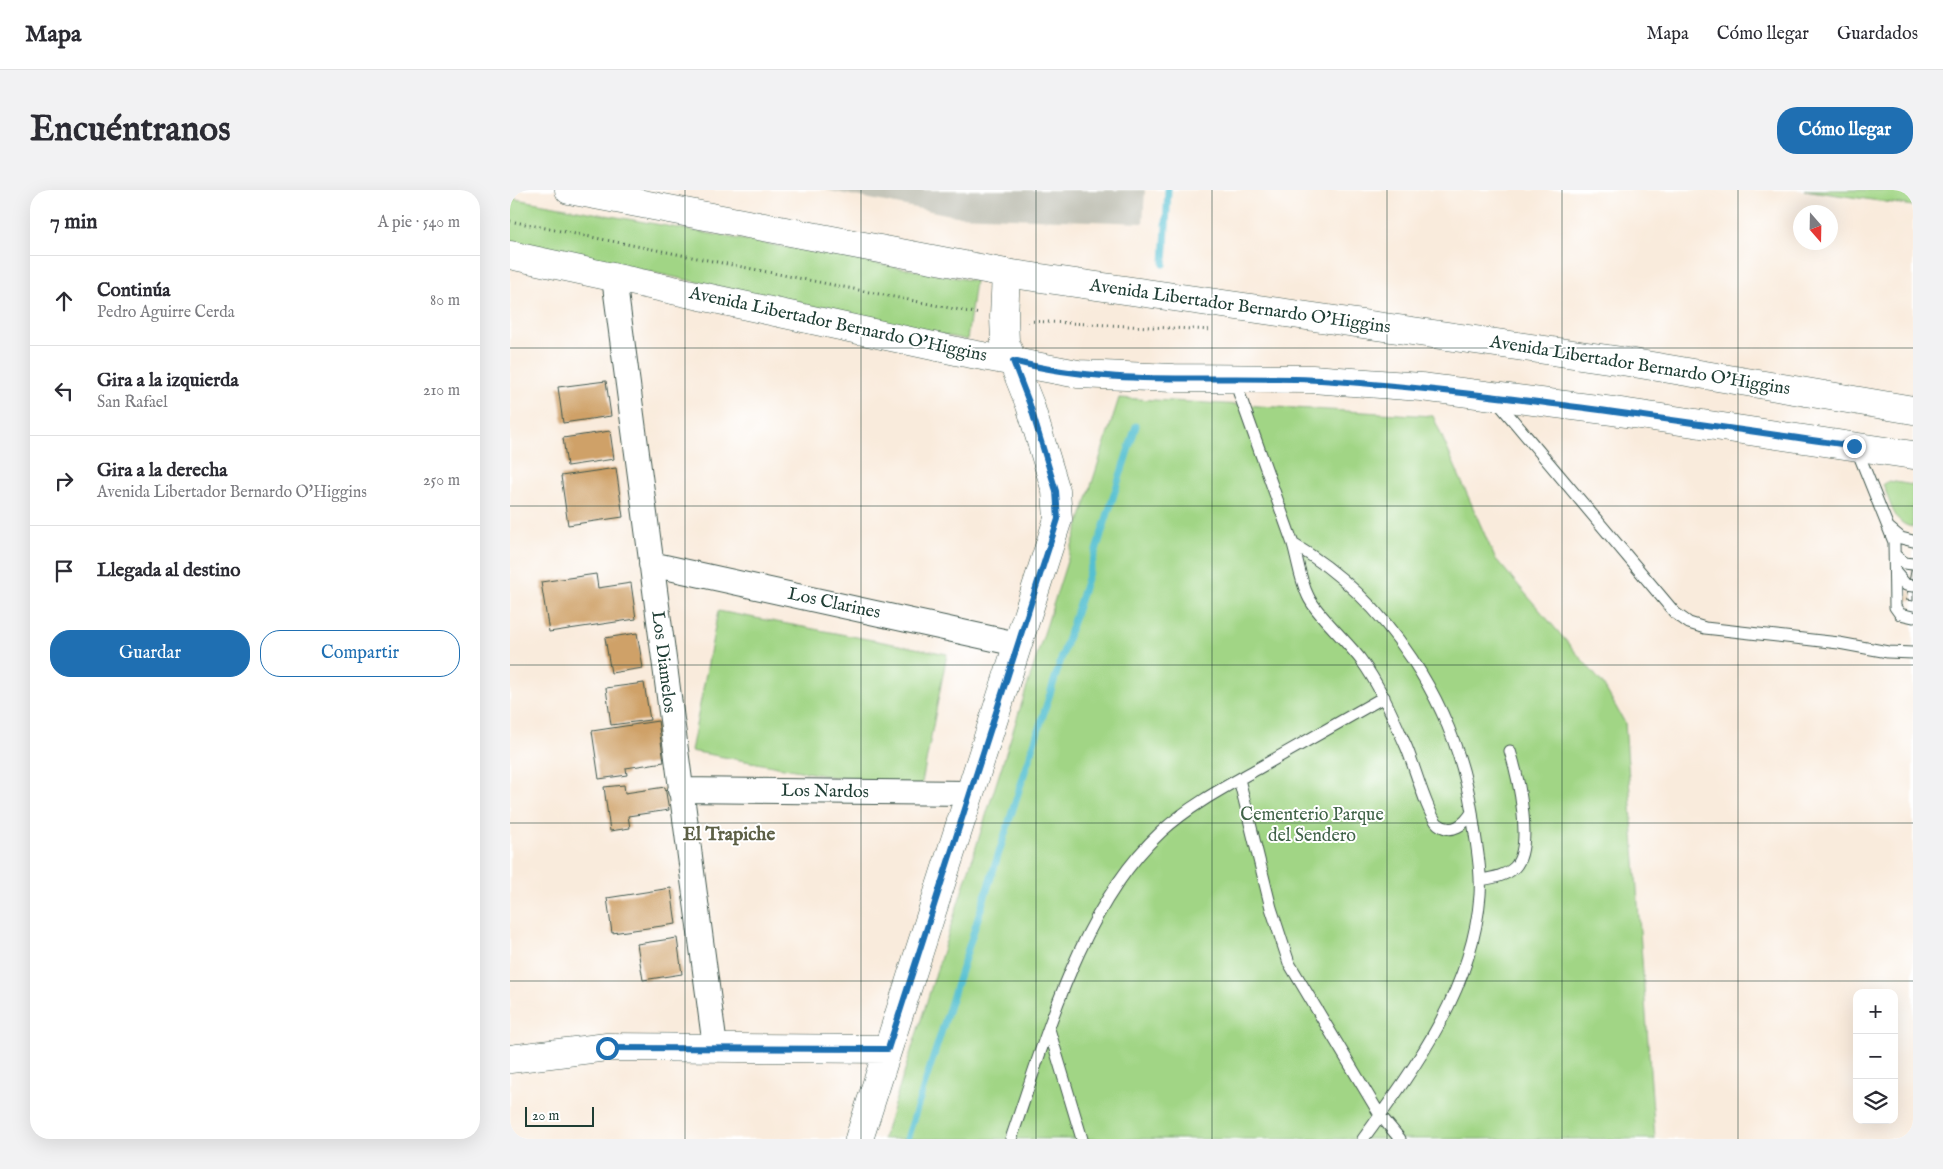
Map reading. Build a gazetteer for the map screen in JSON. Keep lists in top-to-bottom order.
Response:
{
  "streets": {
    "main road": ["Avenida Libertador Bernardo O'Higgins"],
    "street": ["Los Clarines", "Los Diamelos", "Los Nardos"]
  },
  "crossings": [
    ["Avenida Libertador Bernardo O'Higgins", "Los Diamelos"],
    ["Los Clarines", "Los Diamelos"],
    ["Los Diamelos", "Los Nardos"]
  ],
  "districts": ["El Trapiche"],
  "parks": ["Cementerio Parque del Sendero"],
  "scale_bar": "20 m",
  "north": "bottom",
  "page": {
    "header": "Mapa",
    "nav": ["Mapa", "Cómo llegar", "Guardados"],
    "buttons": [
      "Cómo llegar",
      ["Guardar", "Compartir"]
    ],
    "title": "Encuéntranos",
    "heading": ["7 min", "A pie · 540 m"],
    "list": [
      ["Continúa", "Pedro Aguirre Cerda", "80 m"],
      ["Gira a la izquierda", "San Rafael", "210 m"],
      ["Gira a la derecha", "Avenida Libertador Bernardo O'Higgins", "250 m"],
      "Llegada al destino"
    ],
    "map_buttons": ["+", "−"],
    "scale": "20 m"
  }
}
